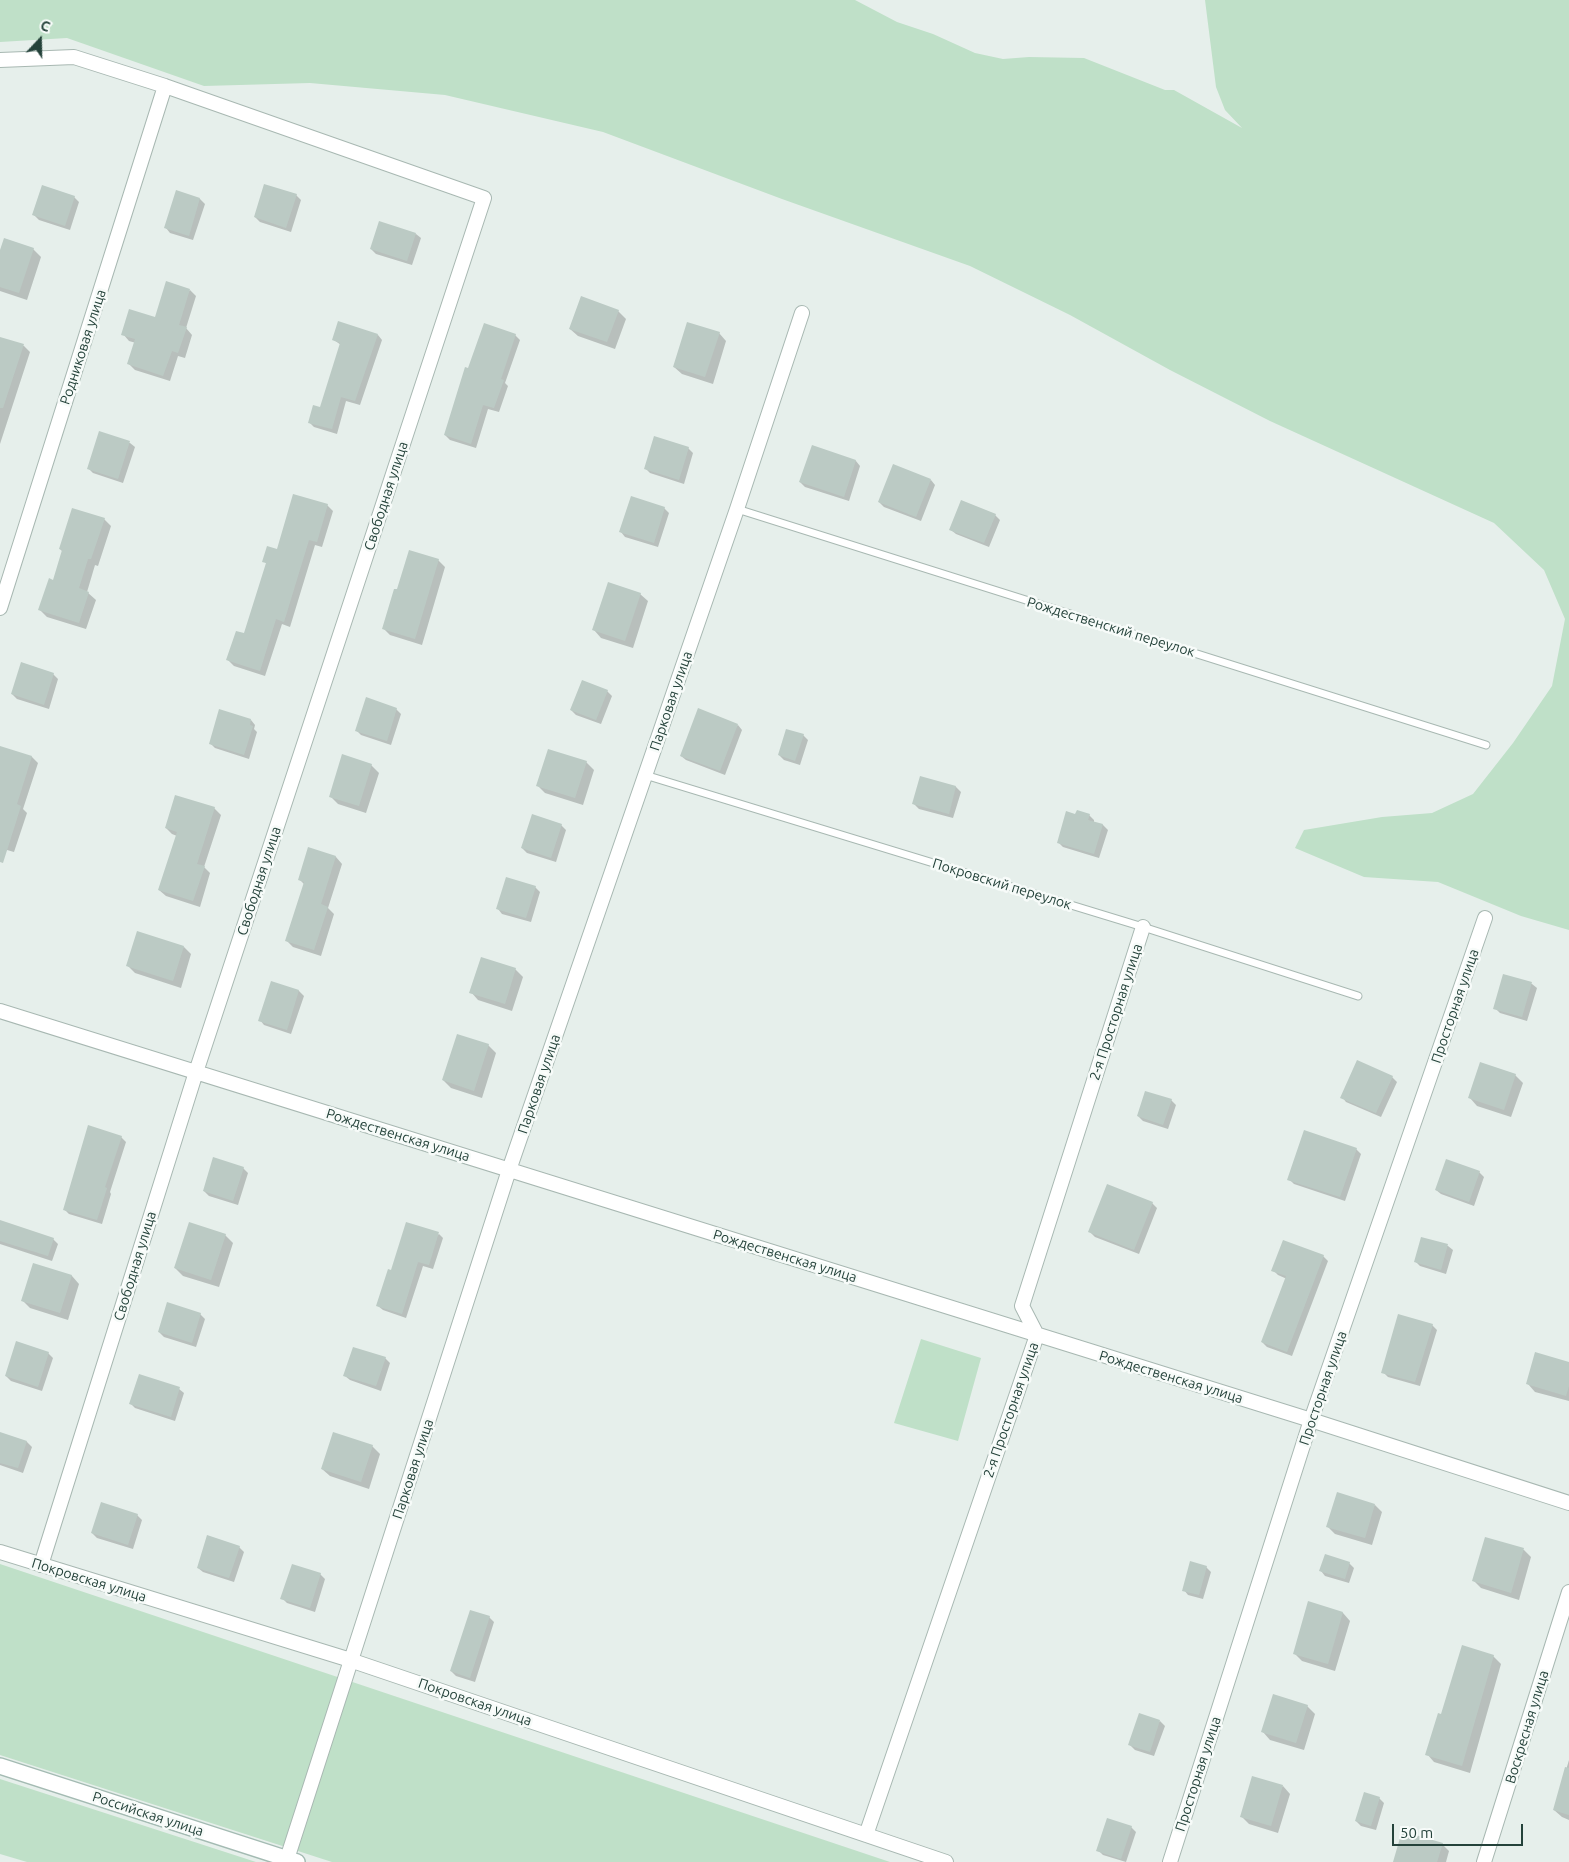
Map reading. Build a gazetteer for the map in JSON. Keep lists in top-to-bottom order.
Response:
{
  "streets": {
    "main road": ["Российская улица"],
    "street": [
      "Родниковая улица",
      "Свободная улица",
      "Парковая улица",
      "Просторная улица",
      "2-я Просторная улица",
      "Рождественская улица",
      "Покровская улица",
      "Воскресная улица"
    ],
    "lane": ["Рождественский переулок", "Покровский переулок"]
  },
  "crossings": [
    ["Родниковая улица", "Свободная улица"],
    ["Свободная улица", "Рождественская улица"],
    ["Свободная улица", "Покровская улица"],
    ["Рождественский переулок", "Парковая улица"],
    ["Парковая улица", "Покровский переулок"],
    ["Парковая улица", "Рождественская улица"],
    ["Парковая улица", "Покровская улица"],
    ["Парковая улица", "Российская улица"],
    ["Покровский переулок", "2-я Просторная улица"],
    ["Просторная улица", "Рождественская улица"],
    ["2-я Просторная улица", "Рождественская улица"],
    ["2-я Просторная улица", "Покровская улица"]
  ],
  "scale_bar": "50 m",
  "north": "top"
}
